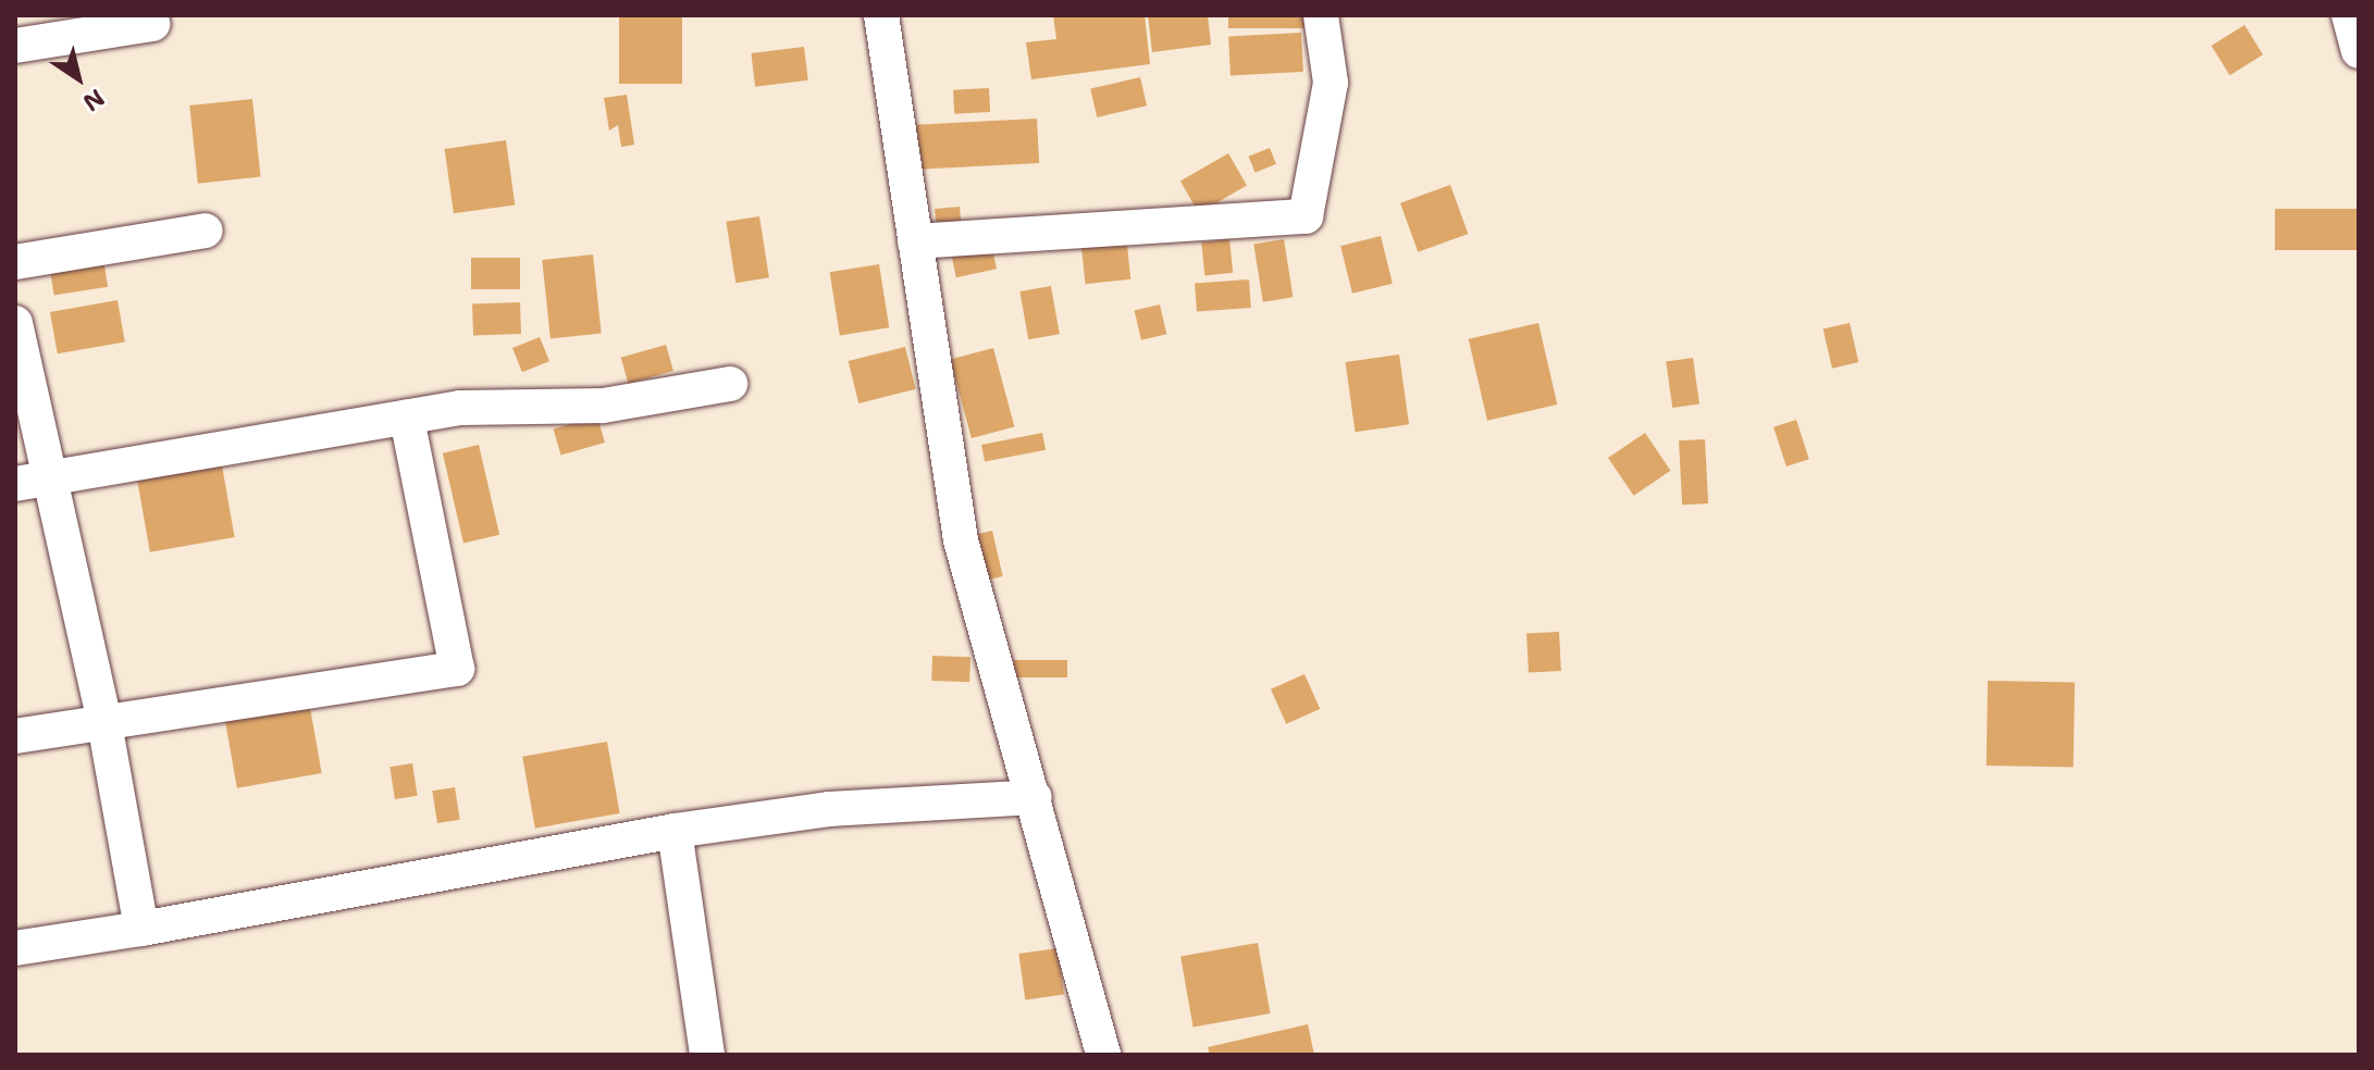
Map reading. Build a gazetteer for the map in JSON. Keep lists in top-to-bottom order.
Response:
{
  "north": "bottom right"
}
